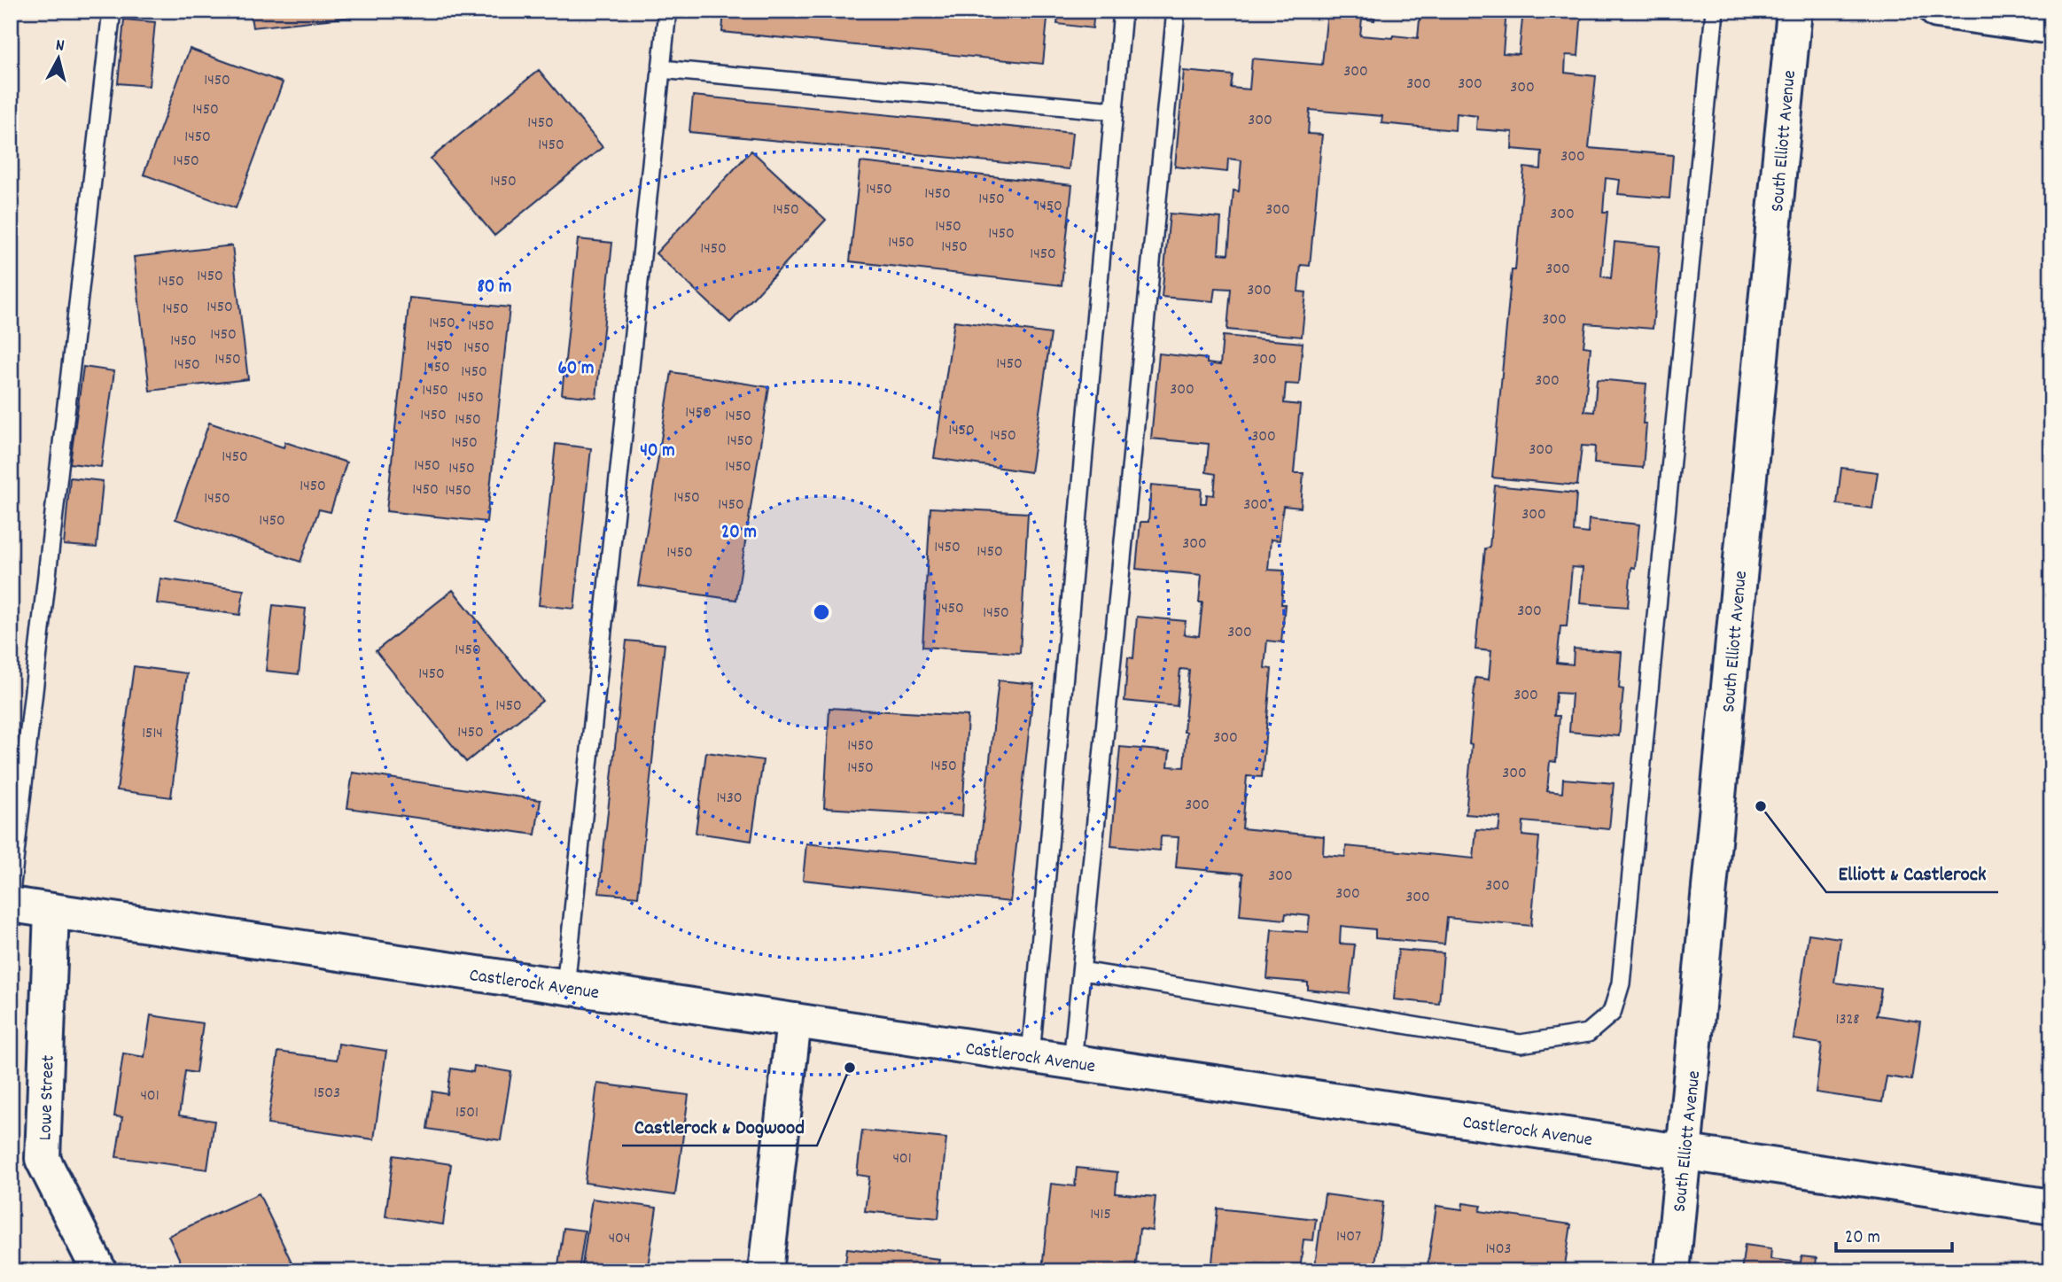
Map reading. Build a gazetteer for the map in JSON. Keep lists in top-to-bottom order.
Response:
{
  "streets": {
    "street": ["South Elliott Avenue", "Castlerock Avenue", "Lowe Street"]
  },
  "crossings": [
    ["South Elliott Avenue", "Castlerock Avenue"],
    ["Castlerock Avenue", "Lowe Street"]
  ],
  "places": ["Elliott & Castlerock", "Castlerock & Dogwood"],
  "house_numbers": [
    "300",
    "1450",
    "300",
    "300",
    "300",
    "1450",
    "300",
    "1450",
    "1450",
    "1450",
    "300",
    "1450",
    "1450",
    "1450",
    "1450",
    "1450",
    "1450",
    "1450",
    "300",
    "300",
    "1450",
    "1450",
    "1450",
    "1450",
    "1450",
    "1450",
    "300",
    "1450",
    "1450",
    "300",
    "1450",
    "1450",
    "300",
    "1450",
    "1450",
    "1450",
    "1450",
    "1450",
    "1450",
    "1450",
    "300",
    "1450",
    "1450",
    "1450",
    "1450",
    "300",
    "300",
    "1450",
    "1450",
    "1450",
    "1450",
    "1450",
    "1450",
    "1450",
    "1450",
    "300",
    "1450",
    "1450",
    "300",
    "1450",
    "1450",
    "1450",
    "1450",
    "1450",
    "1450",
    "1450",
    "1450",
    "1450",
    "1450",
    "300",
    "300",
    "1450",
    "300",
    "1450",
    "1450",
    "1450",
    "1450",
    "300",
    "1450",
    "300",
    "1450",
    "1450",
    "300",
    "1450",
    "1450",
    "1514",
    "300",
    "1450",
    "1450",
    "1450",
    "300",
    "1430",
    "300",
    "300",
    "300",
    "300",
    "300",
    "1328",
    "1503",
    "401",
    "1501",
    "401",
    "1415",
    "1407",
    "404",
    "1403"
  ],
  "scale_bar": "20 m",
  "north": "top",
  "rings": [
    "80 m",
    "60 m",
    "40 m",
    "20 m"
  ]
}
